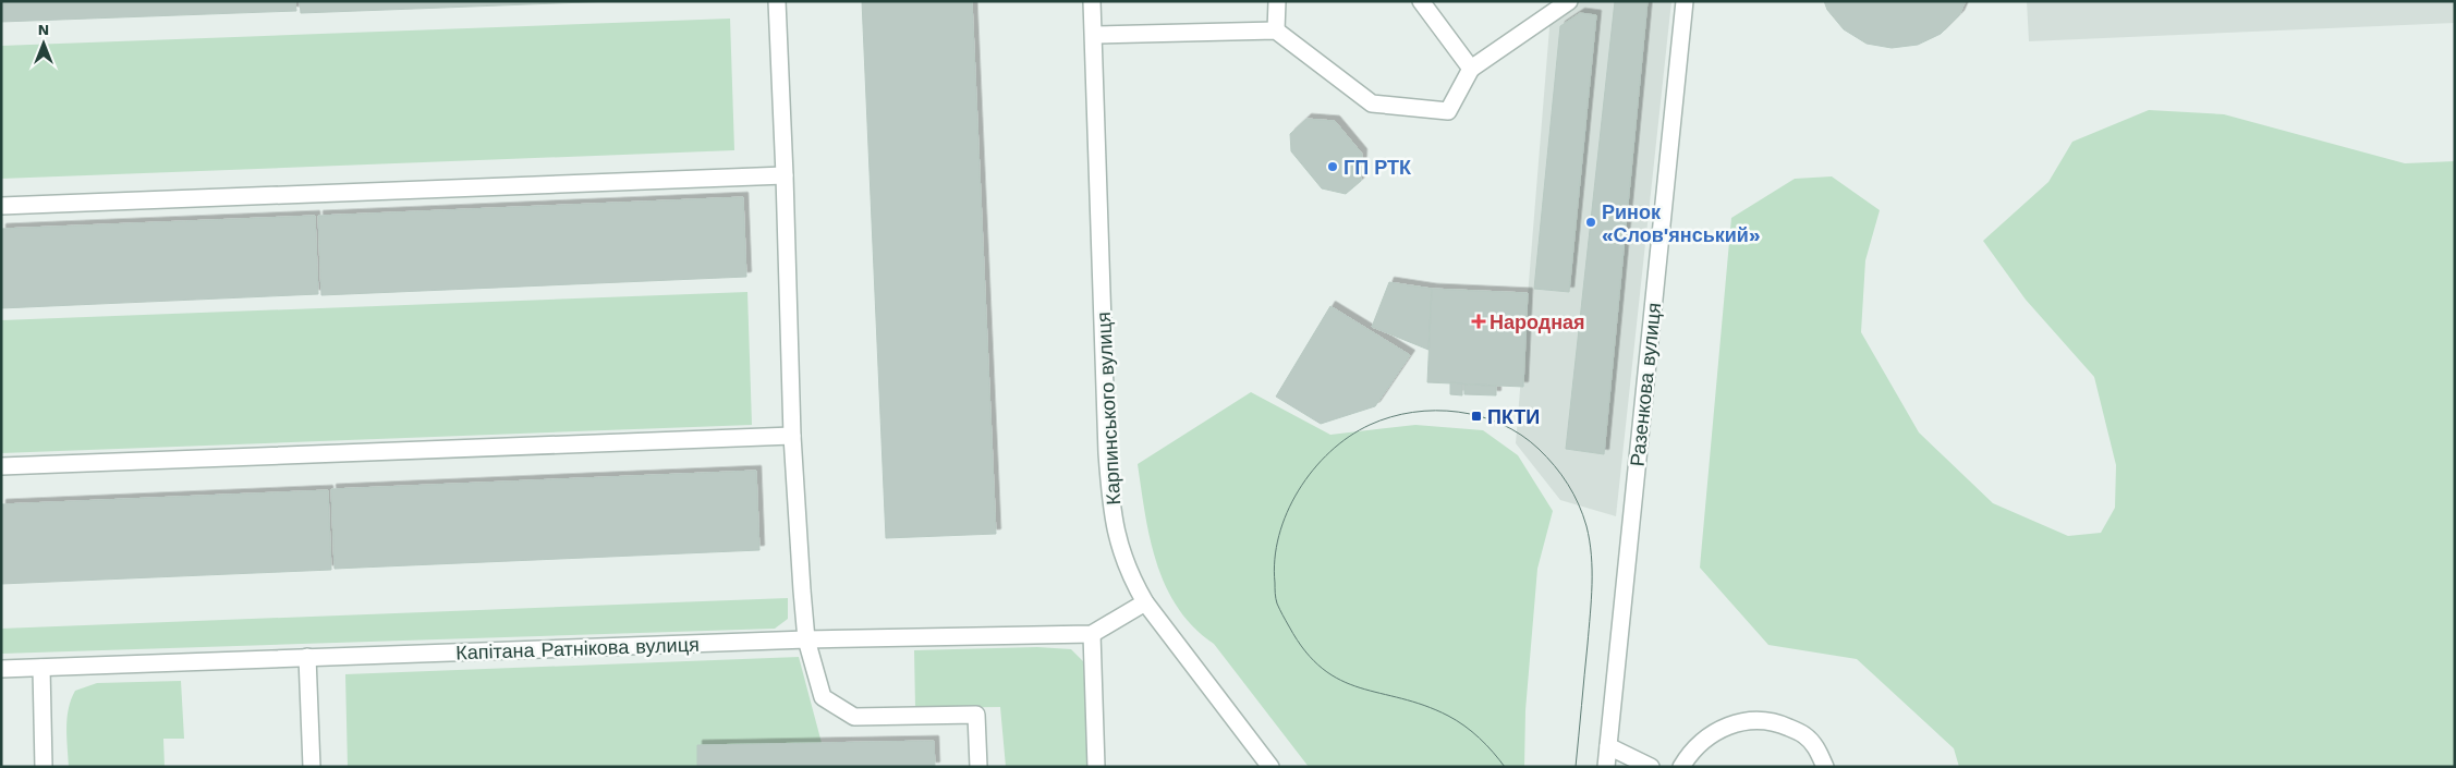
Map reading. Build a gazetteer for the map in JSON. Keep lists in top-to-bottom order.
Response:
{
  "streets": {
    "street": ["Разенкова вулиця", "Карпинського вулиця", "Капітана Ратнікова вулиця"]
  },
  "crossings": [
    ["Карпинського вулиця", "Капітана Ратнікова вулиця"]
  ],
  "places": {
    "other": ["ГП РТК", "Ринок «Слов'янський»"],
    "health": ["Народная"],
    "transit": ["ПКТИ"]
  },
  "north": "top"
}
